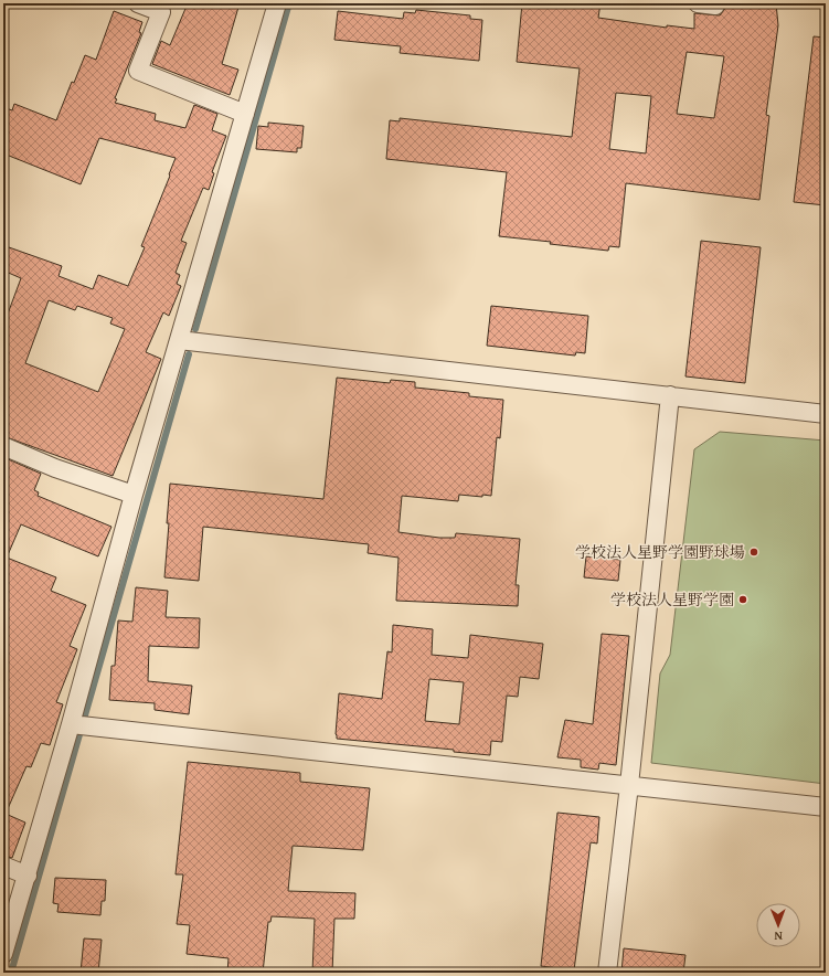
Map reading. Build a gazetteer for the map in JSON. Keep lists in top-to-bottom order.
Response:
{
  "places": ["学校法人星野学園野球場", "学校法人星野学園"],
  "north": "bottom"
}
